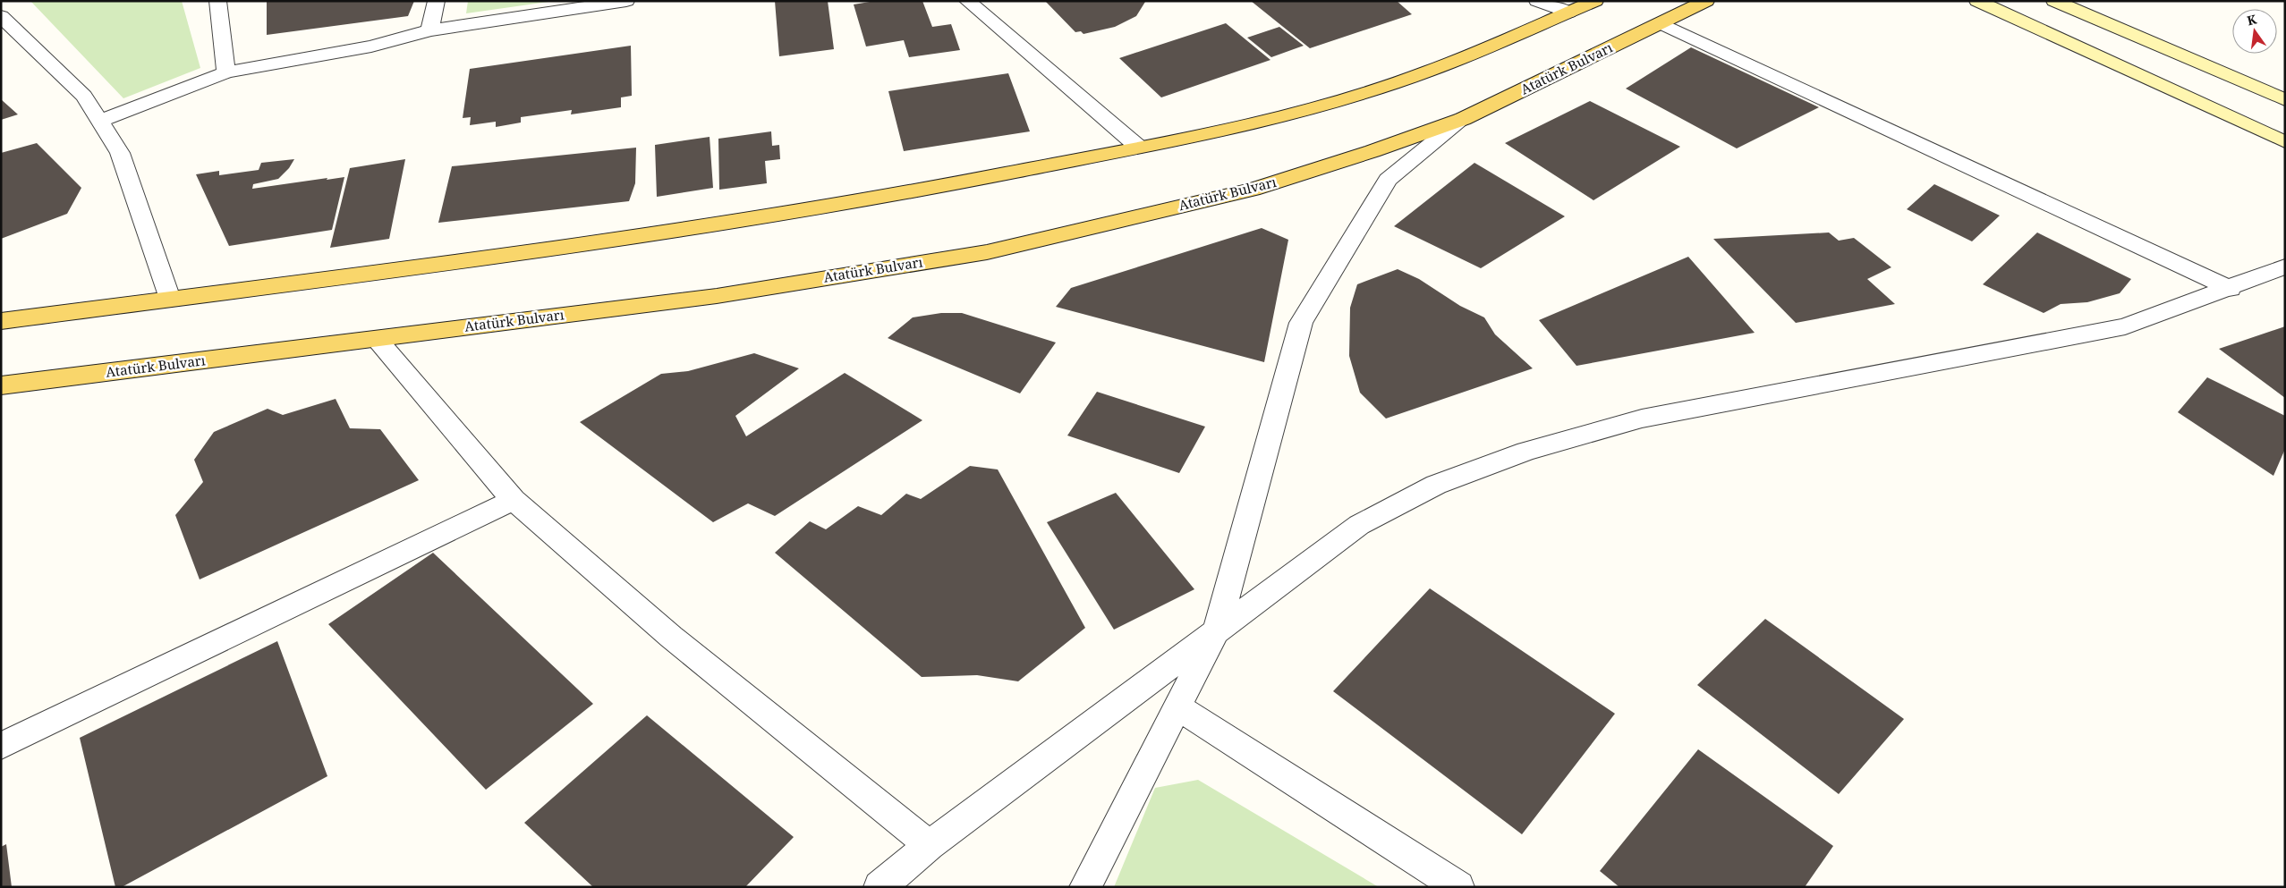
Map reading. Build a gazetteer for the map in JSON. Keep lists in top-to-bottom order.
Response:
{
  "streets": {
    "main road": ["Atatürk Bulvarı"]
  },
  "north": "top"
}
